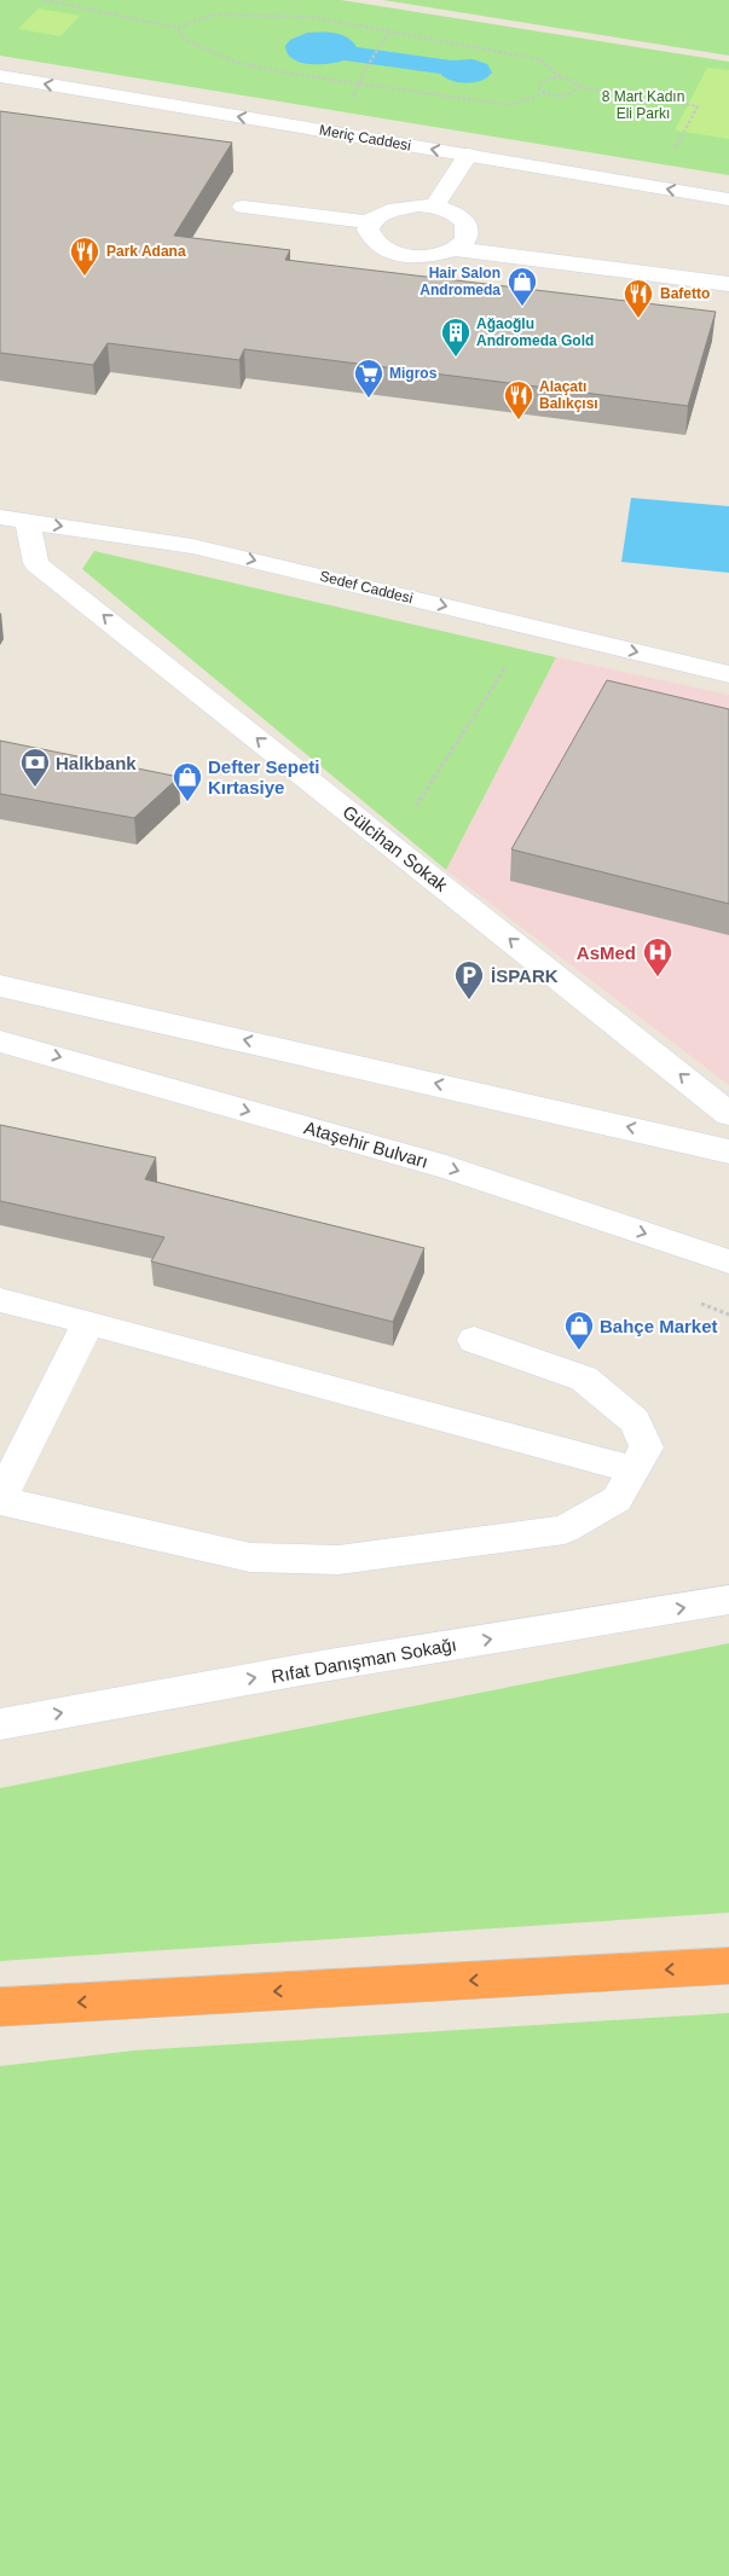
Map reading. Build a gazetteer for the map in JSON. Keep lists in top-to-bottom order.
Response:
{
  "streets": {
    "street": [
      "Meriç Caddesi",
      "Sedef Caddesi",
      "Gülcihan Sokak",
      "Ataşehir Bulvarı",
      "Rıfat Danışman Sokağı"
    ]
  },
  "crossings": [
    ["Sedef Caddesi", "Gülcihan Sokak"]
  ],
  "one_way": ["Sedef Caddesi", "Gülcihan Sokak"],
  "parks": ["8 Mart Kadın Eli Parkı"],
  "places": {
    "restaurant": ["Park Adana", "Bafetto", "Alaçatı Balıkçısı"],
    "shop": ["Hair Salon Andromeda", "Defter Sepeti Kırtasiye", "Bahçe Market"],
    "building": ["Ağaoğlu Andromeda Gold"],
    "supermarket": ["Migros"],
    "bank": ["Halkbank"],
    "hospital": ["AsMed"],
    "parking": ["İSPARK"]
  }
}
